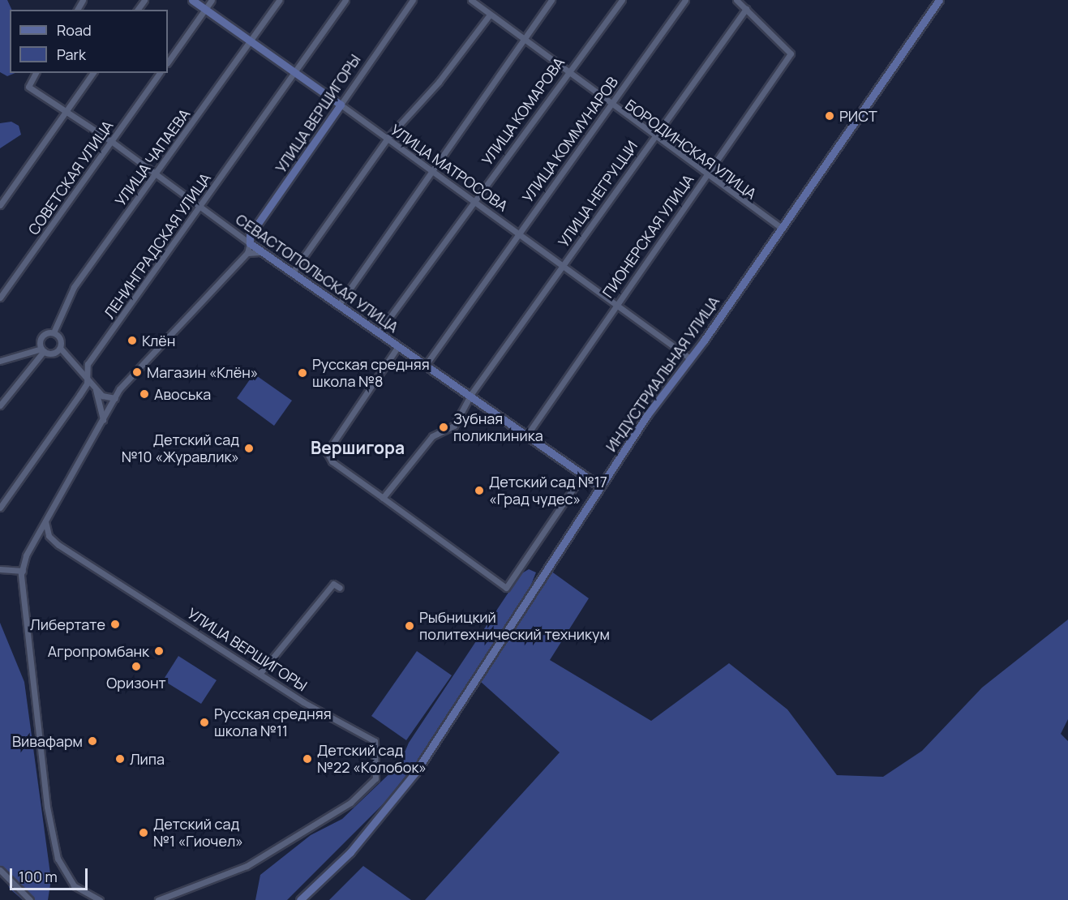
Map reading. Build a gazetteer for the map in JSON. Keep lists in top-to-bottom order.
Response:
{
  "streets": {
    "main road": [
      "УЛИЦА ВЕРШИГОРЫ",
      "УЛИЦА МАТРОСОВА",
      "СЕВАСТОПОЛЬСКАЯ УЛИЦА",
      "ИНДУСТРИАЛЬНАЯ УЛИЦА"
    ],
    "street": [
      "УЛИЦА КОМАРОВА",
      "УЛИЦА КОММУНАРОВ",
      "БОРОДИНСКАЯ УЛИЦА",
      "УЛИЦА ЧАПАЕВА",
      "СОВЕТСКАЯ УЛИЦА",
      "УЛИЦА НЕГРУЦЦИ",
      "ПИОНЕРСКАЯ УЛИЦА",
      "ЛЕНИНГРАДСКАЯ УЛИЦА"
    ]
  },
  "crossings": [
    ["УЛИЦА КОМАРОВА", "БОРОДИНСКАЯ УЛИЦА"],
    ["УЛИЦА КОМАРОВА", "УЛИЦА МАТРОСОВА"],
    ["УЛИЦА КОМАРОВА", "СЕВАСТОПОЛЬСКАЯ УЛИЦА"],
    ["УЛИЦА ВЕРШИГОРЫ", "УЛИЦА МАТРОСОВА"],
    ["УЛИЦА ВЕРШИГОРЫ", "СЕВАСТОПОЛЬСКАЯ УЛИЦА"],
    ["УЛИЦА КОММУНАРОВ", "БОРОДИНСКАЯ УЛИЦА"],
    ["УЛИЦА КОММУНАРОВ", "УЛИЦА МАТРОСОВА"],
    ["УЛИЦА КОММУНАРОВ", "СЕВАСТОПОЛЬСКАЯ УЛИЦА"],
    ["БОРОДИНСКАЯ УЛИЦА", "УЛИЦА НЕГРУЦЦИ"],
    ["БОРОДИНСКАЯ УЛИЦА", "ПИОНЕРСКАЯ УЛИЦА"],
    ["БОРОДИНСКАЯ УЛИЦА", "ИНДУСТРИАЛЬНАЯ УЛИЦА"],
    ["УЛИЦА ЧАПАЕВА", "УЛИЦА МАТРОСОВА"],
    ["УЛИЦА ЧАПАЕВА", "СЕВАСТОПОЛЬСКАЯ УЛИЦА"],
    ["УЛИЦА МАТРОСОВА", "УЛИЦА НЕГРУЦЦИ"],
    ["УЛИЦА МАТРОСОВА", "ПИОНЕРСКАЯ УЛИЦА"],
    ["УЛИЦА МАТРОСОВА", "ЛЕНИНГРАДСКАЯ УЛИЦА"],
    ["УЛИЦА МАТРОСОВА", "ИНДУСТРИАЛЬНАЯ УЛИЦА"],
    ["СОВЕТСКАЯ УЛИЦА", "СЕВАСТОПОЛЬСКАЯ УЛИЦА"],
    ["УЛИЦА НЕГРУЦЦИ", "ПИОНЕРСКАЯ УЛИЦА"],
    ["УЛИЦА НЕГРУЦЦИ", "СЕВАСТОПОЛЬСКАЯ УЛИЦА"],
    ["ПИОНЕРСКАЯ УЛИЦА", "СЕВАСТОПОЛЬСКАЯ УЛИЦА"],
    ["ЛЕНИНГРАДСКАЯ УЛИЦА", "СЕВАСТОПОЛЬСКАЯ УЛИЦА"],
    ["СЕВАСТОПОЛЬСКАЯ УЛИЦА", "ИНДУСТРИАЛЬНАЯ УЛИЦА"]
  ],
  "districts": ["Вершигора"],
  "places": [
    "РИСТ",
    "Клён",
    "Магазин «Клён»",
    "Русская средняя школа №8",
    "Авоська",
    "Зубная поликлиника",
    "Детский сад №10 «Журавлик»",
    "Детский сад №17 «Град чудес»",
    "Либертате",
    "Рыбницкий политехнический техникум",
    "Агропромбанк",
    "Оризонт",
    "Русская средняя школа №11",
    "Вивафарм",
    "Липа",
    "Детский сад №22 «Колобок»",
    "Детский сад №1 «Гиочел»"
  ],
  "legend": ["Road", "Park"],
  "scale_bar": "100 m"
}
